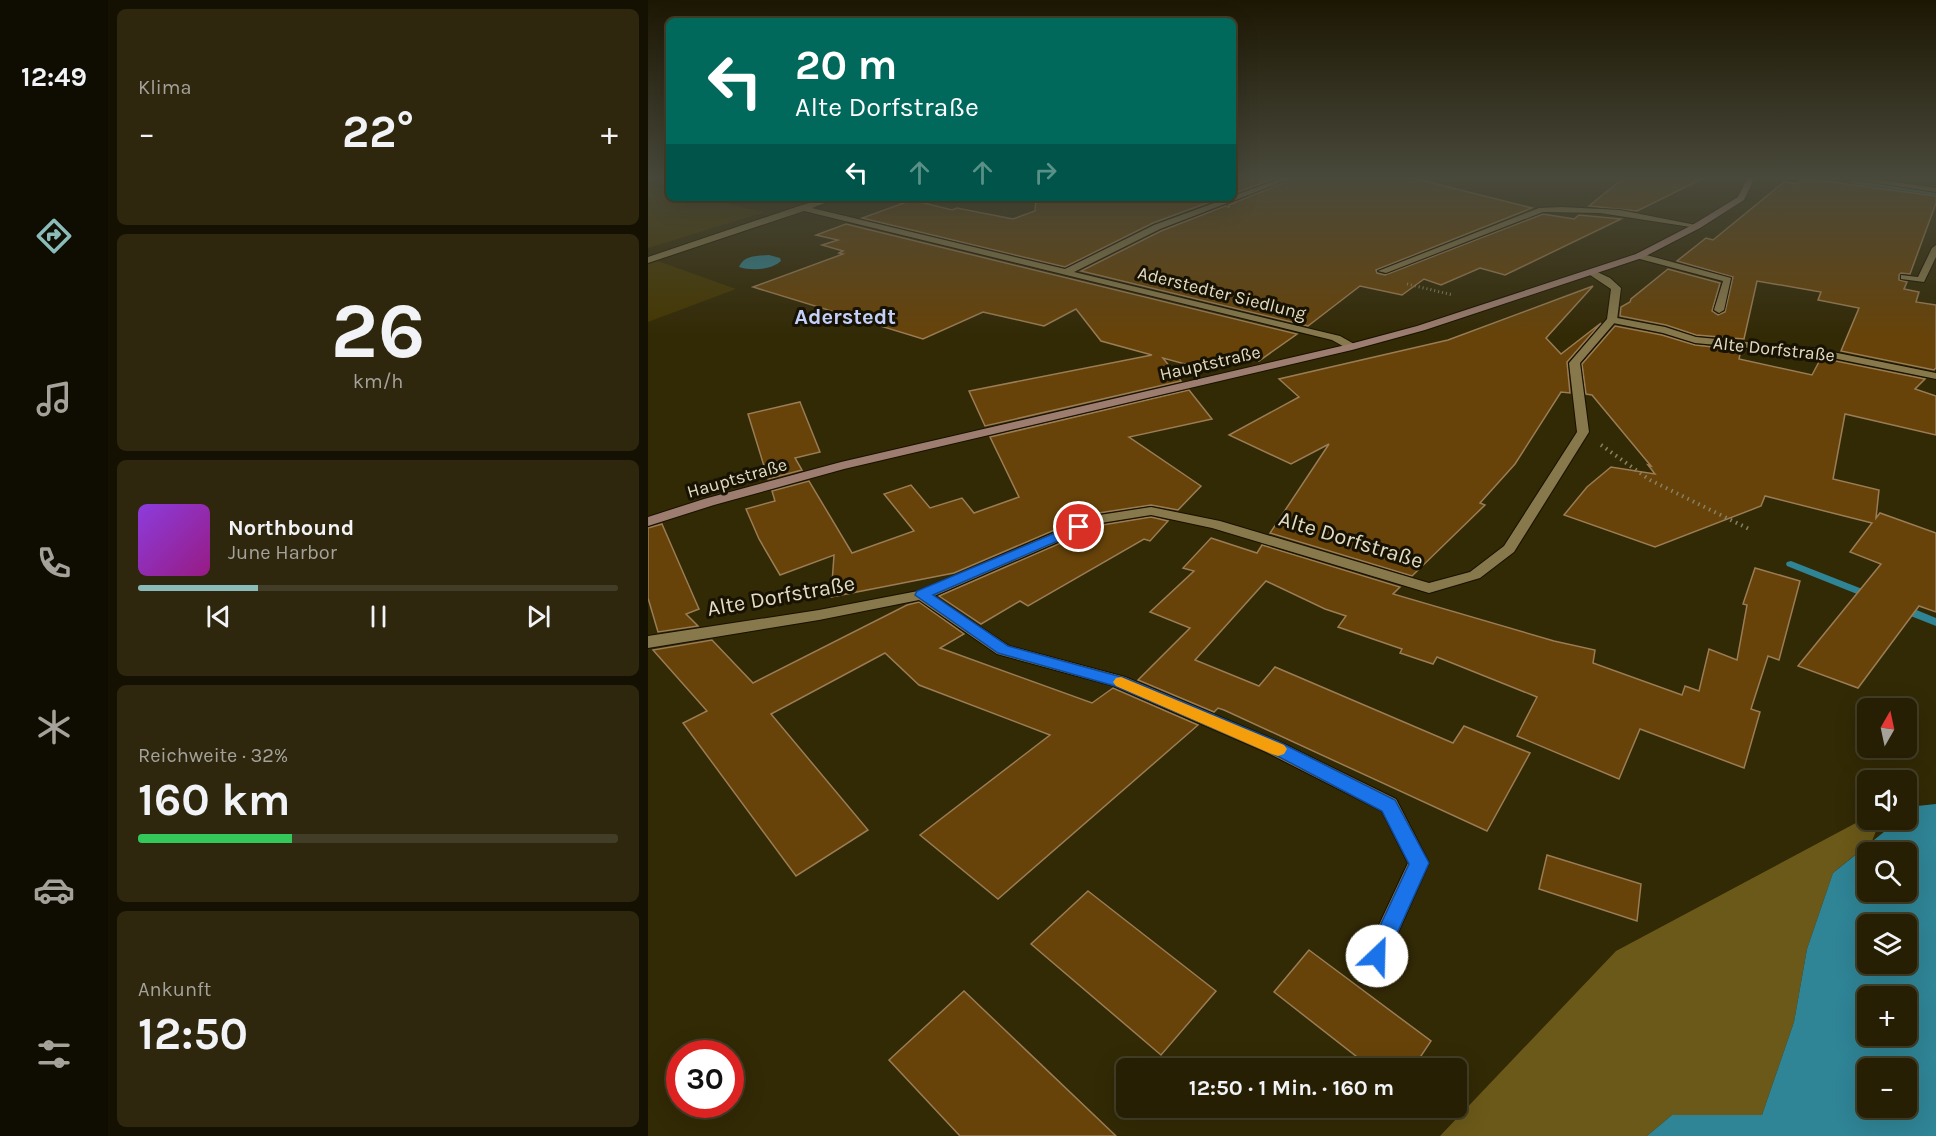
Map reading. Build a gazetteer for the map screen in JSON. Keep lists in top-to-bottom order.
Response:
{
  "streets": {
    "main road": ["Hauptstraße"],
    "street": ["Aderstedter Siedlung", "Alte Dorfstraße"]
  },
  "crossings": [
    ["Aderstedter Siedlung", "Hauptstraße"]
  ],
  "districts": ["Aderstedt"],
  "north": "top",
  "page": {
    "tabs": "12:49",
    "tile": [
      "Klima",
      ["26", "km/h"],
      ["Reichweite · 32%", "160 km"],
      ["Ankunft", "12:50"]
    ],
    "turn": ["20 m", "Alte Dorfstraße"],
    "heat": ["−", "22°", "+"],
    "song": ["Northbound", "June Harbor"],
    "map_buttons": ["+", "−"],
    "limit": "30",
    "trip": "12:50 · 1 Min. · 160 m"
  }
}
